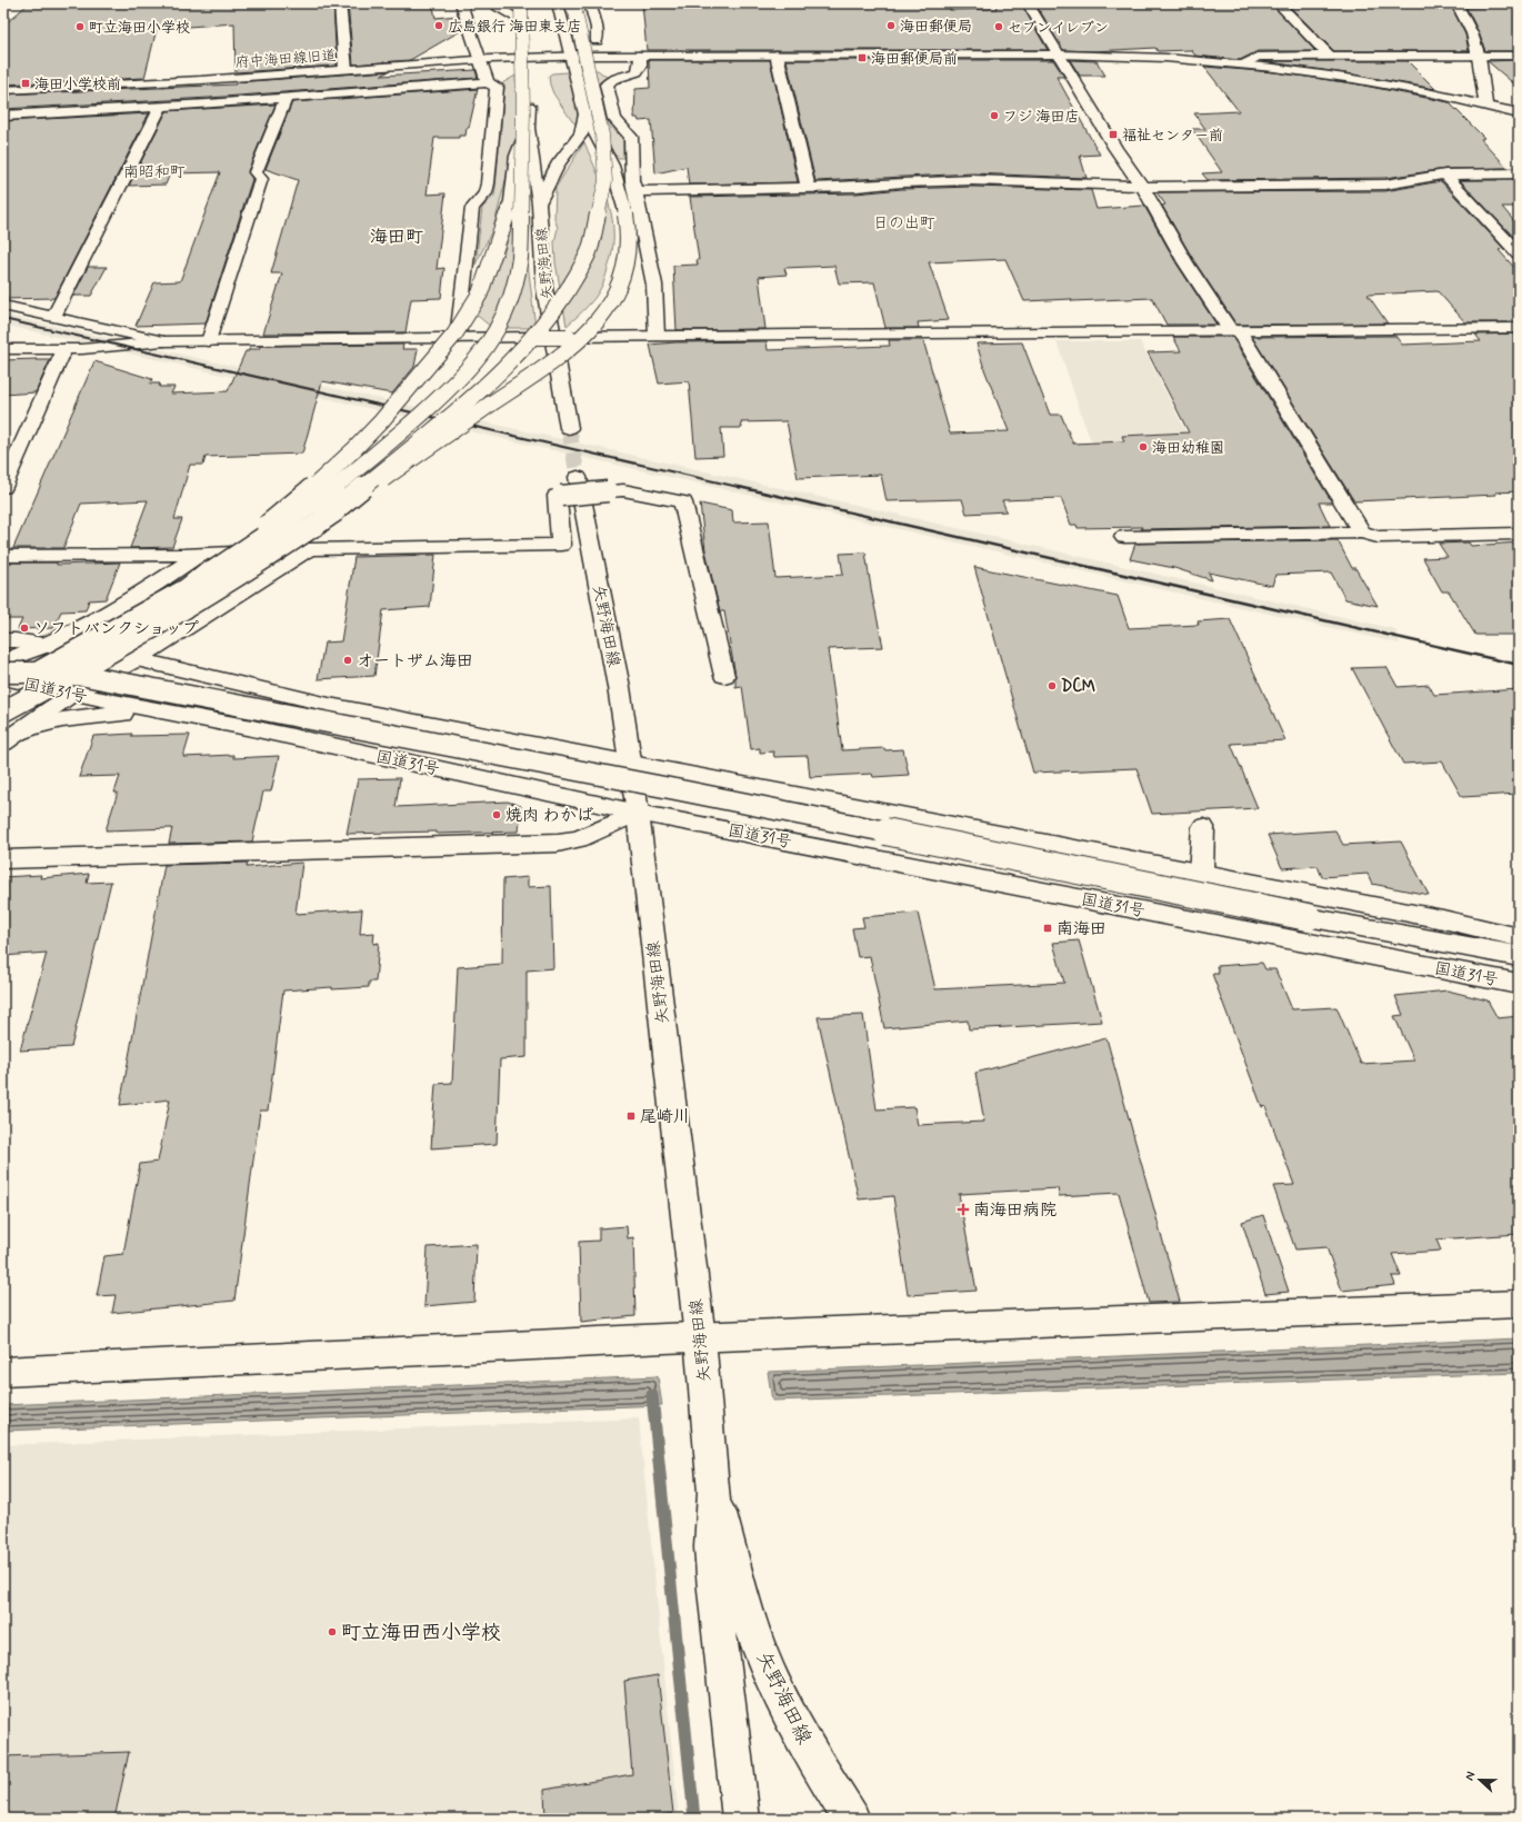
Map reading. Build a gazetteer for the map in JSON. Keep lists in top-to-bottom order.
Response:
{
  "streets": {
    "main road": ["府中海田線旧道", "矢野海田線", "国道31号"]
  },
  "crossings": [
    ["府中海田線旧道", "矢野海田線"],
    ["矢野海田線", "国道31号"]
  ],
  "districts": ["南昭和町", "日の出町", "海田町"],
  "places": {
    "other": [
      "広島銀行 海田東支店",
      "海田郵便局",
      "町立海田小学校",
      "セブンイレブン",
      "フジ 海田店",
      "海田幼稚園",
      "ソフトバンクショップ",
      "オートザム海田",
      "DCM",
      "焼肉 わかば",
      "町立海田西小学校"
    ],
    "transit": [
      "海田郵便局前",
      "海田小学校前",
      "福祉センター前",
      "南海田",
      "尾崎川"
    ],
    "health": ["南海田病院"]
  },
  "north": "left"
}
